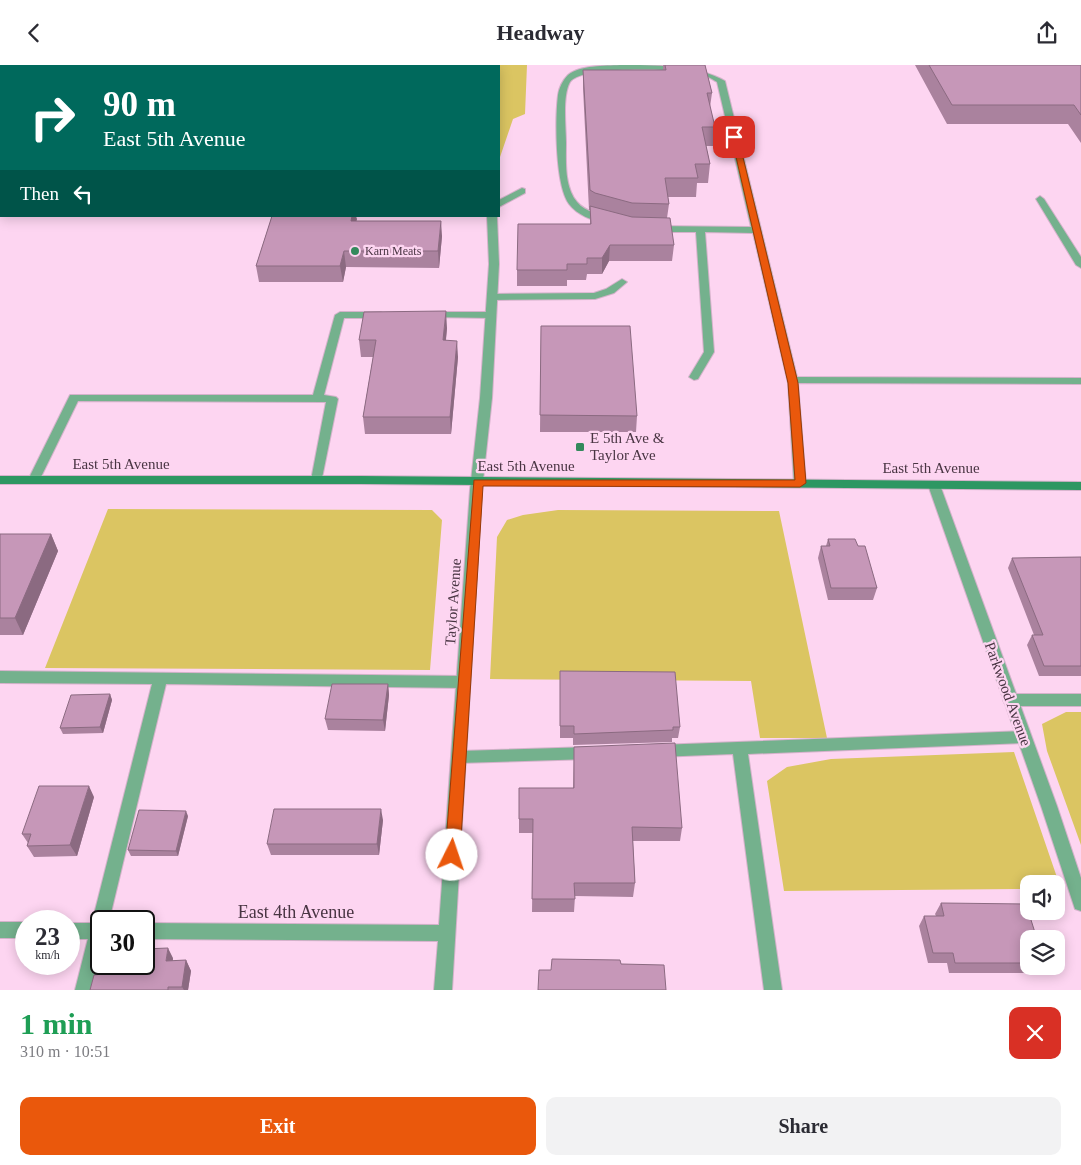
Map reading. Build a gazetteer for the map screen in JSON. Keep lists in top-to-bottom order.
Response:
{
  "streets": {
    "main road": ["East 5th Avenue"],
    "street": ["Taylor Avenue", "Parkwood Avenue", "East 4th Avenue"]
  },
  "crossings": [
    ["East 5th Avenue", "Taylor Avenue"],
    ["East 5th Avenue", "Parkwood Avenue"],
    ["Taylor Avenue", "East 4th Avenue"]
  ],
  "places": {
    "other": ["Karn Meats"],
    "transit": ["E 5th Ave & Taylor Ave"]
  },
  "page": {
    "header": "Headway",
    "turn": ["90 m", "East 5th Avenue"],
    "then": "Then",
    "speed": "23 km/h",
    "limit": "30",
    "heading": ["1 min", "310 m · 10:51"],
    "buttons": ["Exit", "Share"]
  }
}
